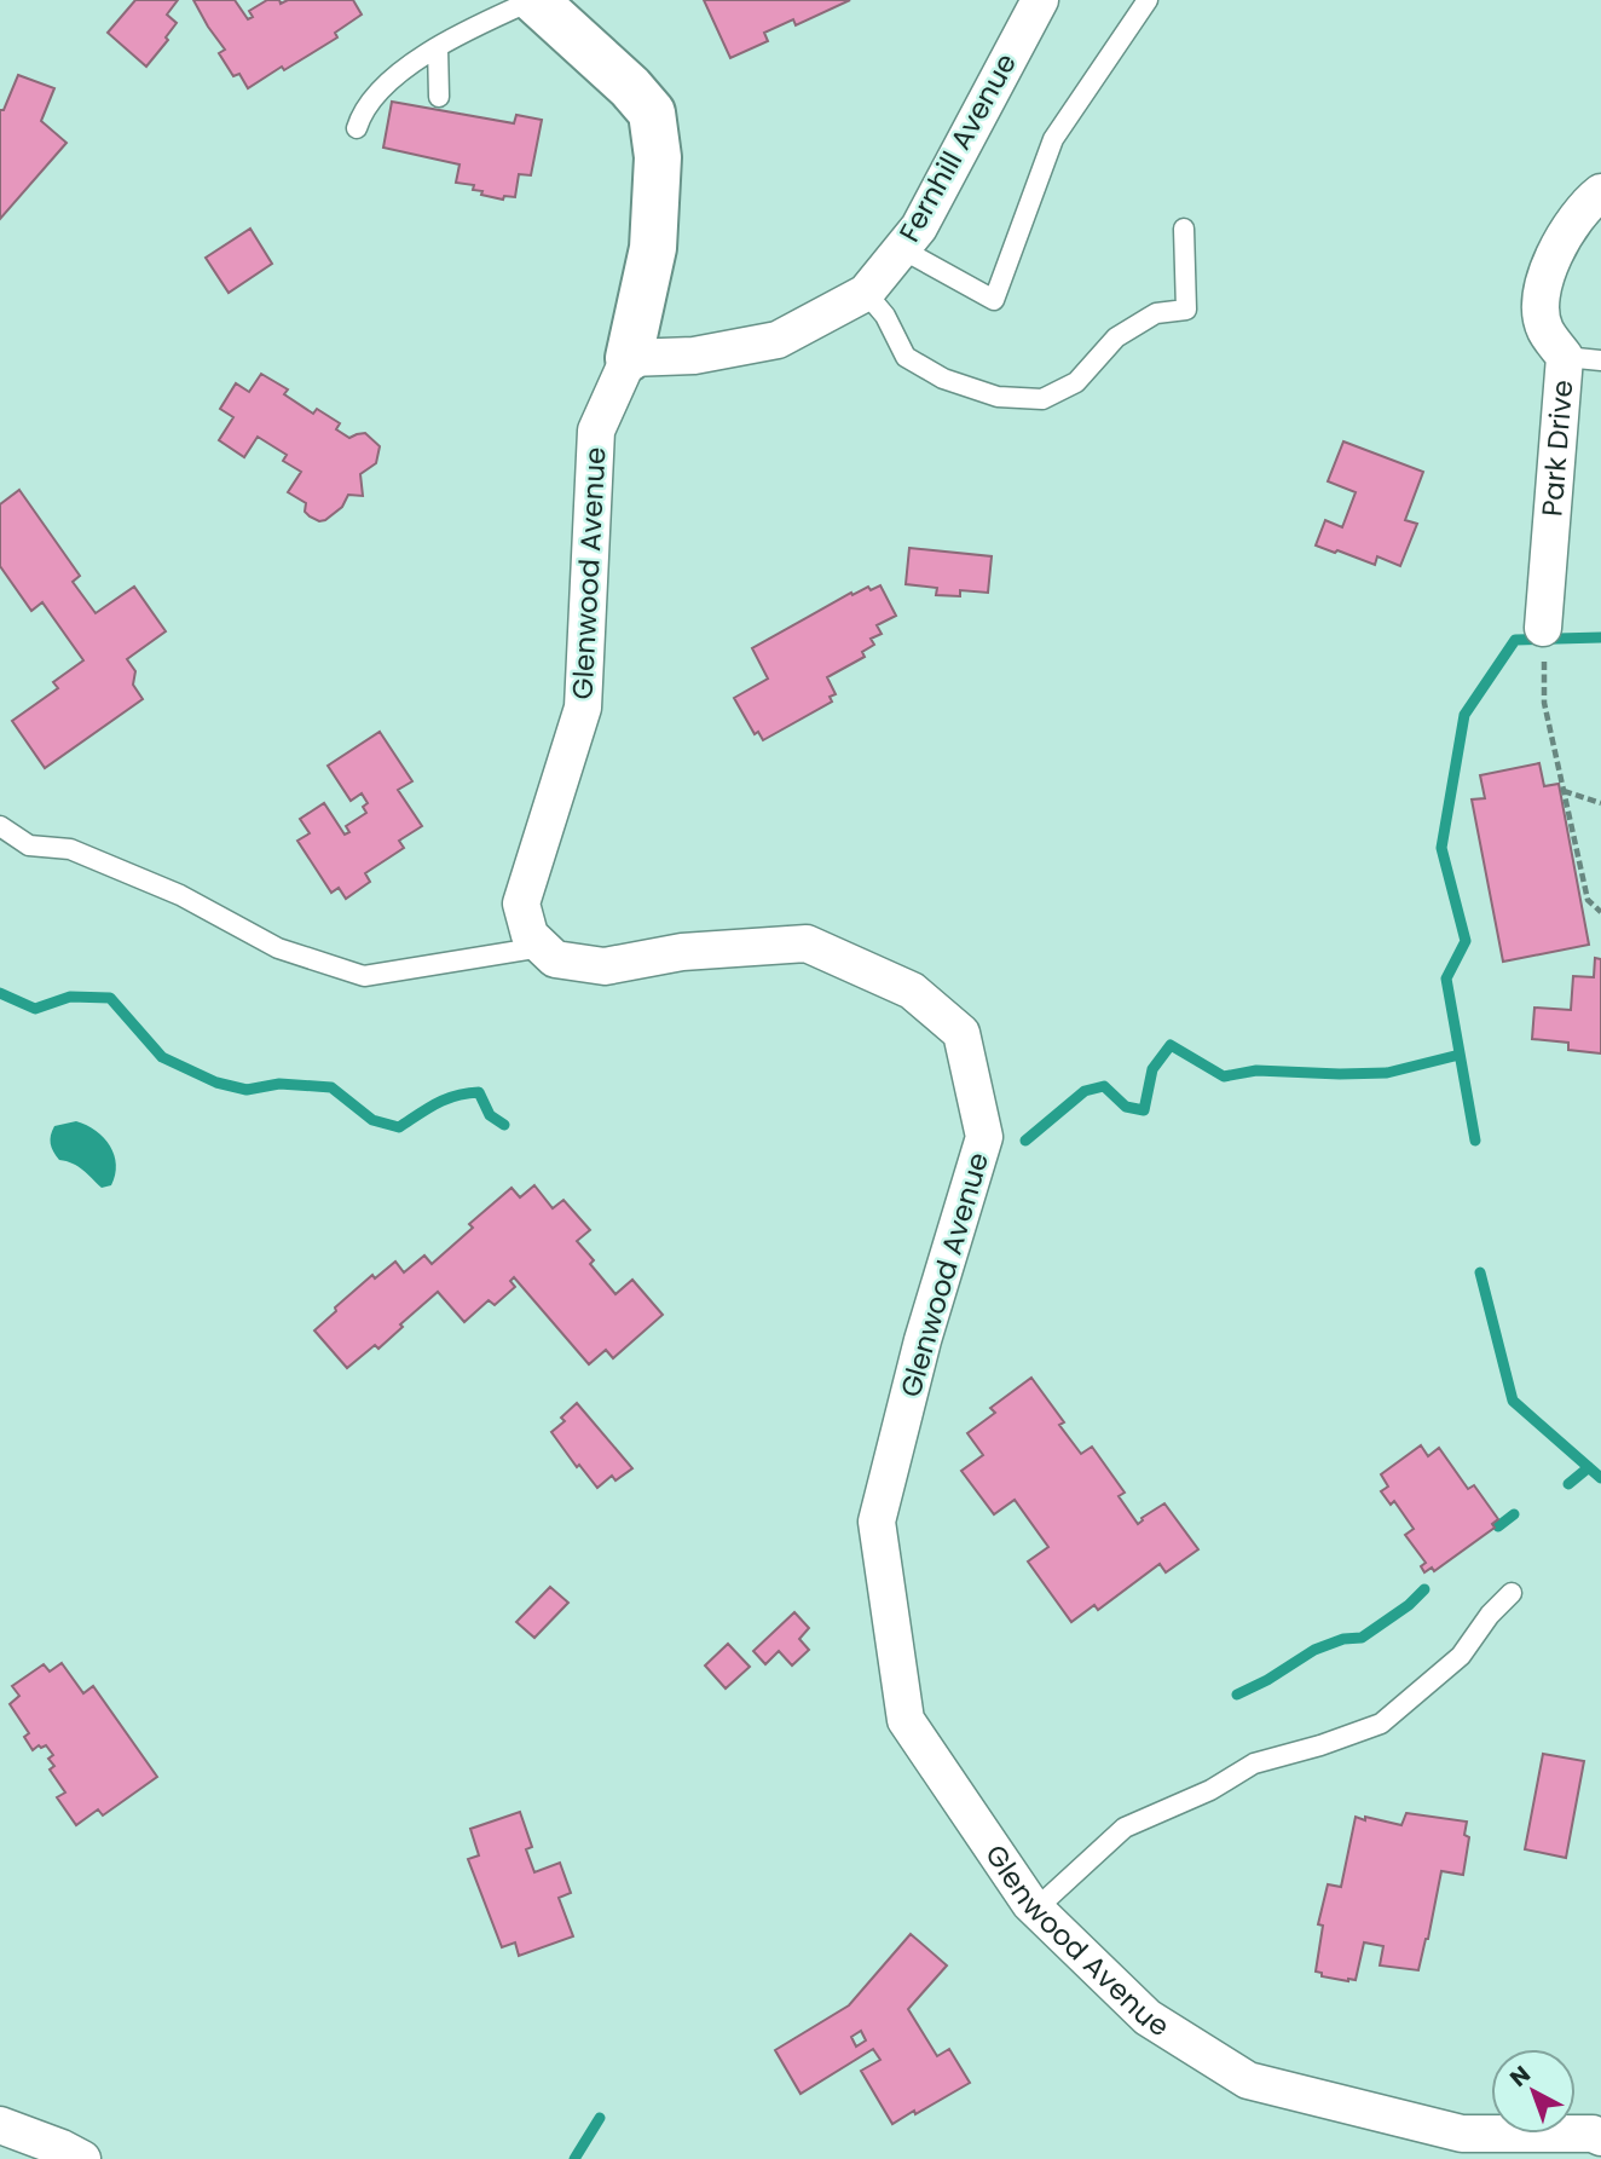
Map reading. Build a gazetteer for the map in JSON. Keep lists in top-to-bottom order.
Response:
{
  "streets": {
    "street": ["Fernhill Avenue", "Park Drive", "Glenwood Avenue"]
  },
  "crossings": [
    ["Fernhill Avenue", "Glenwood Avenue"]
  ],
  "north": "top left"
}
